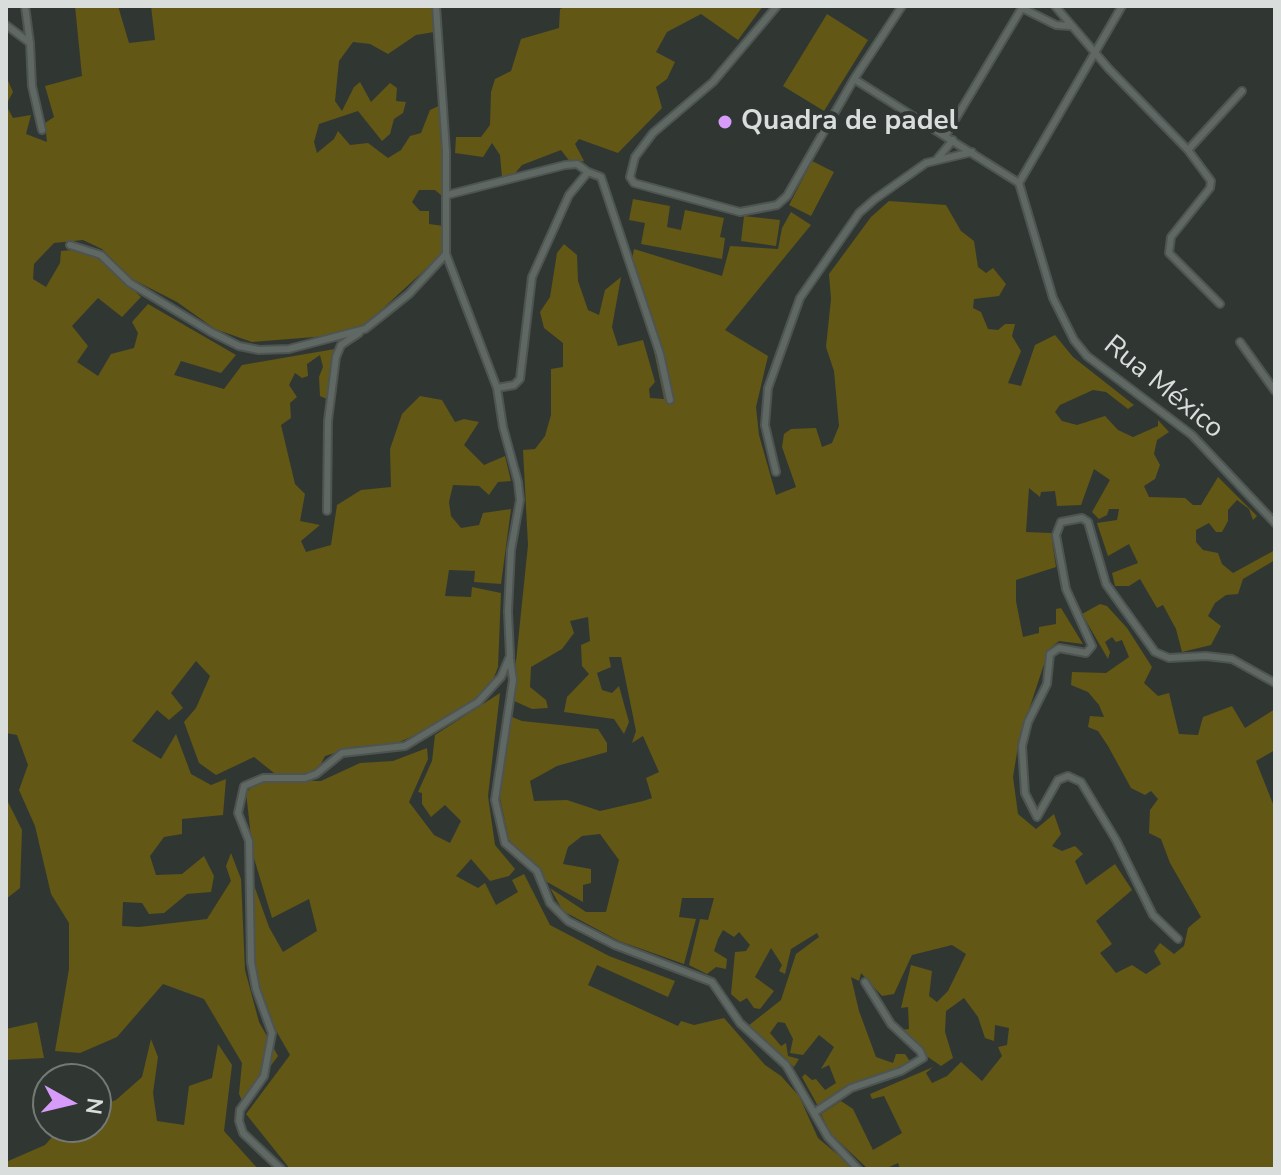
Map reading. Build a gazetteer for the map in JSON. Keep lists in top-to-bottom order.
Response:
{
  "streets": {
    "street": ["Rua México"]
  },
  "places": ["Quadra de padel"],
  "north": "right"
}
